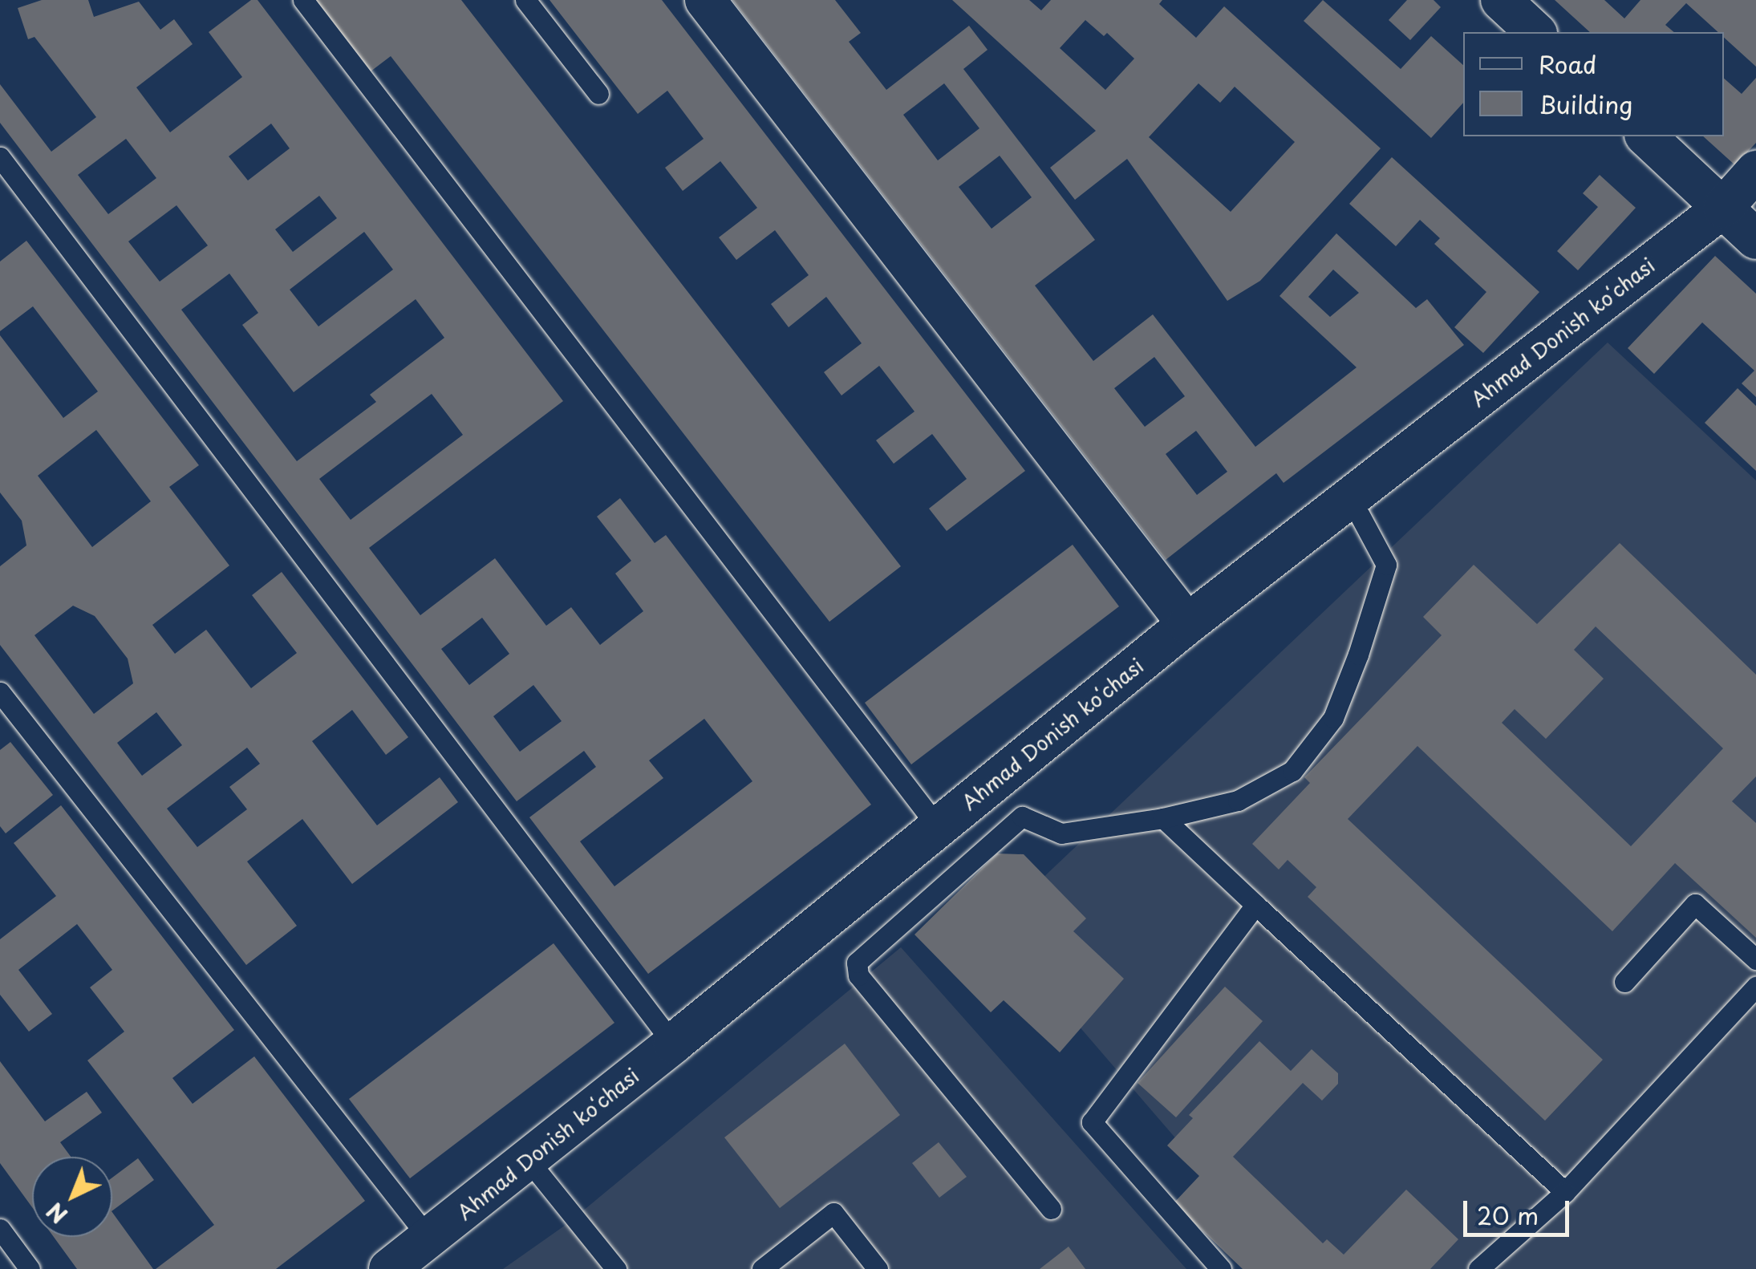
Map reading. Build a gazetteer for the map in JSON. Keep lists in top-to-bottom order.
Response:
{
  "streets": {
    "street": ["Ahmad Donish koʻchasi"]
  },
  "legend": ["Road", "Building"],
  "scale_bar": "20 m",
  "north": "bottom left"
}
